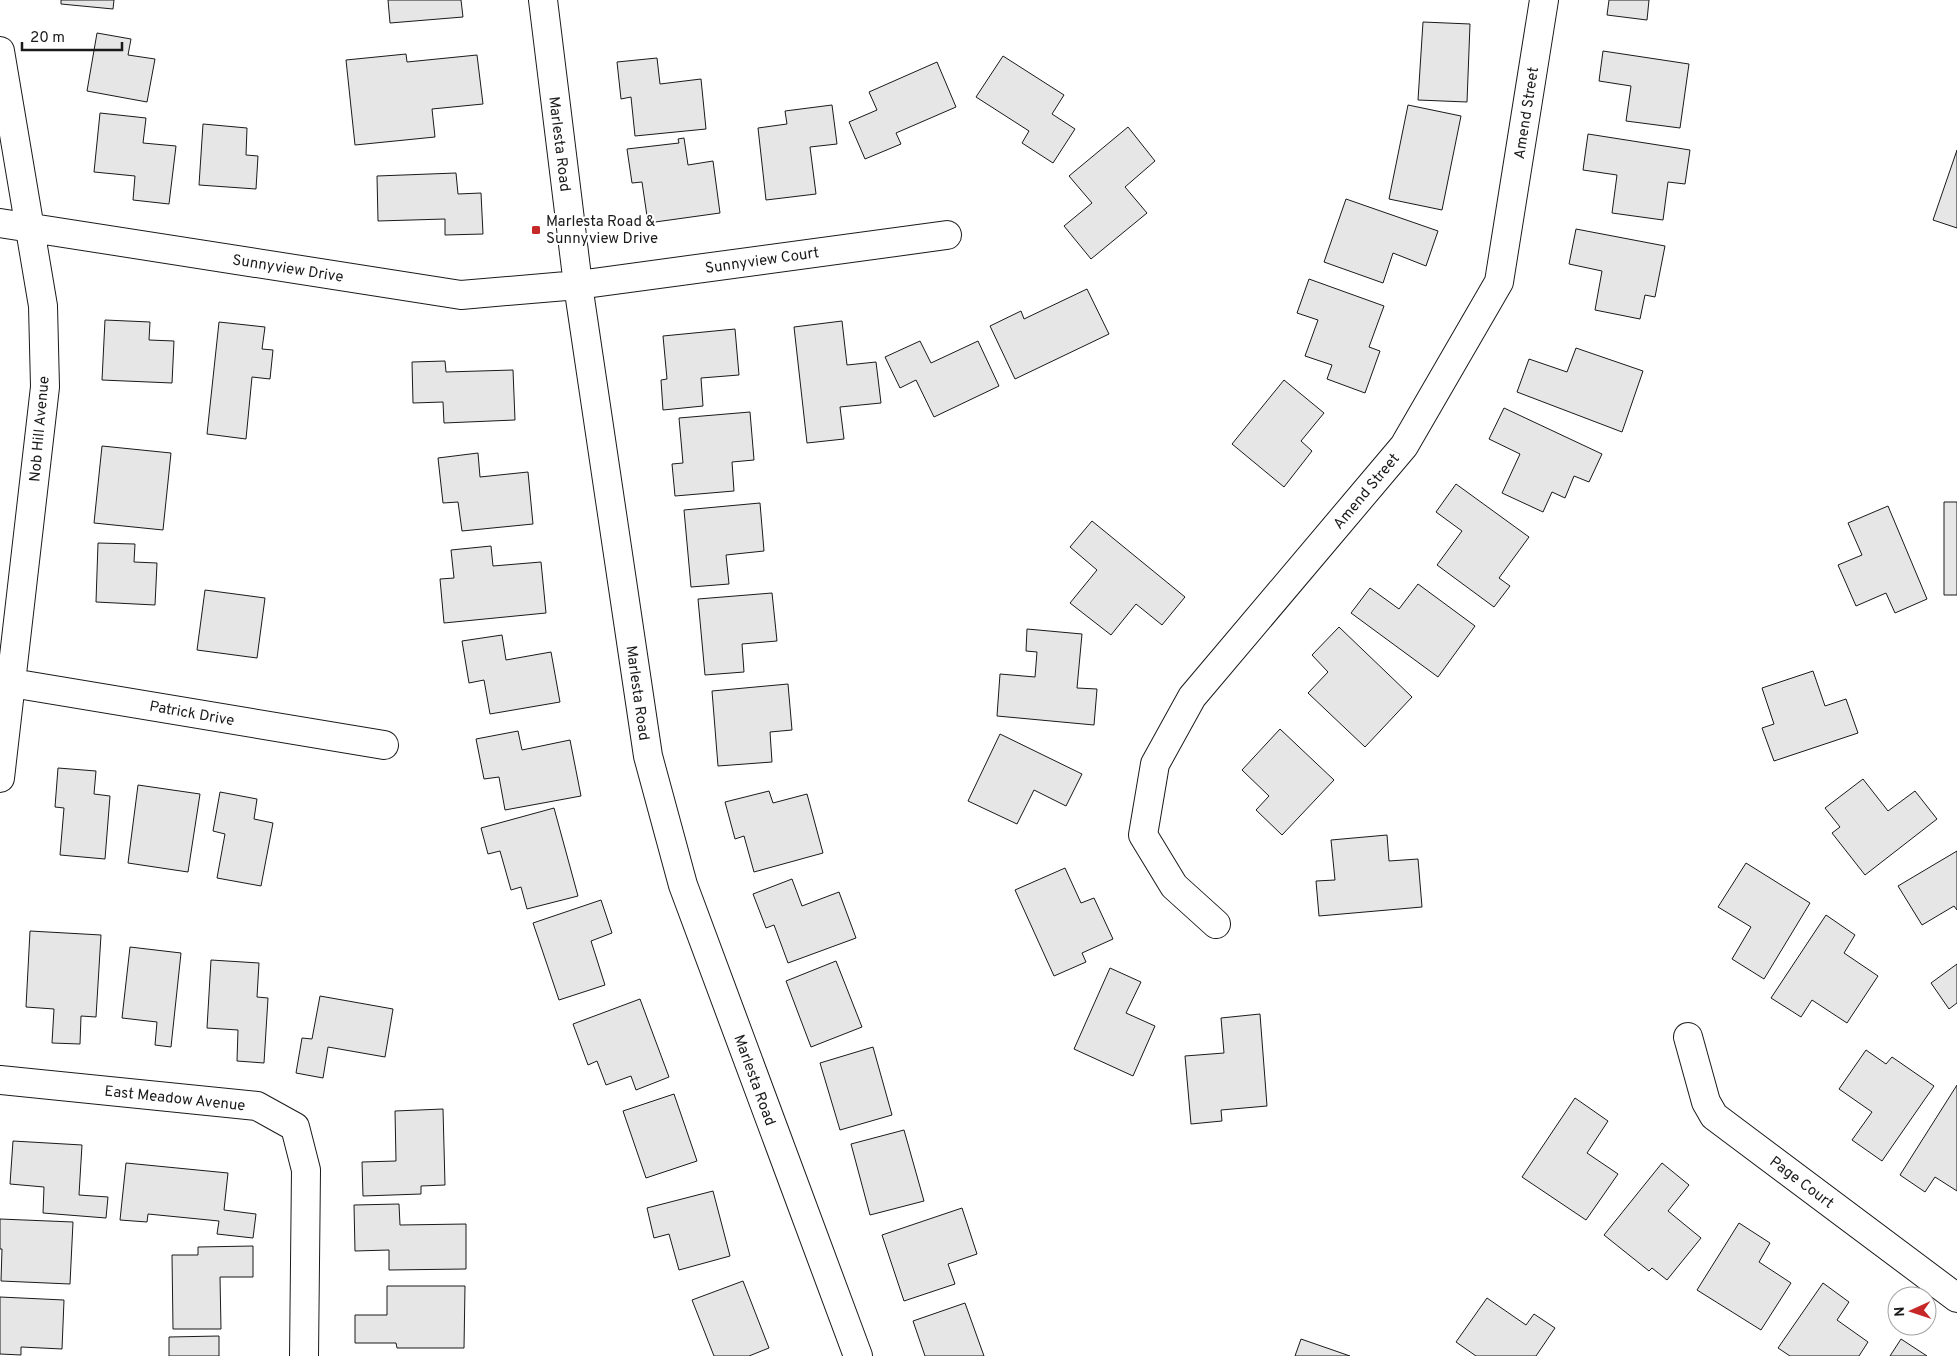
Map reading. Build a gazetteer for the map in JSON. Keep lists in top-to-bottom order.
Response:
{
  "streets": {
    "street": [
      "Amend Street",
      "Marlesta Road",
      "Sunnyview Court",
      "Sunnyview Drive",
      "Nob Hill Avenue",
      "Patrick Drive",
      "East Meadow Avenue",
      "Page Court"
    ]
  },
  "crossings": [
    ["Marlesta Road", "Sunnyview Court"],
    ["Marlesta Road", "Sunnyview Drive"],
    ["Sunnyview Court", "Sunnyview Drive"],
    ["Sunnyview Drive", "Nob Hill Avenue"],
    ["Nob Hill Avenue", "Patrick Drive"]
  ],
  "places": {
    "transit": ["Marlesta Road & Sunnyview Drive"]
  },
  "scale_bar": "20 m",
  "north": "left"
}
